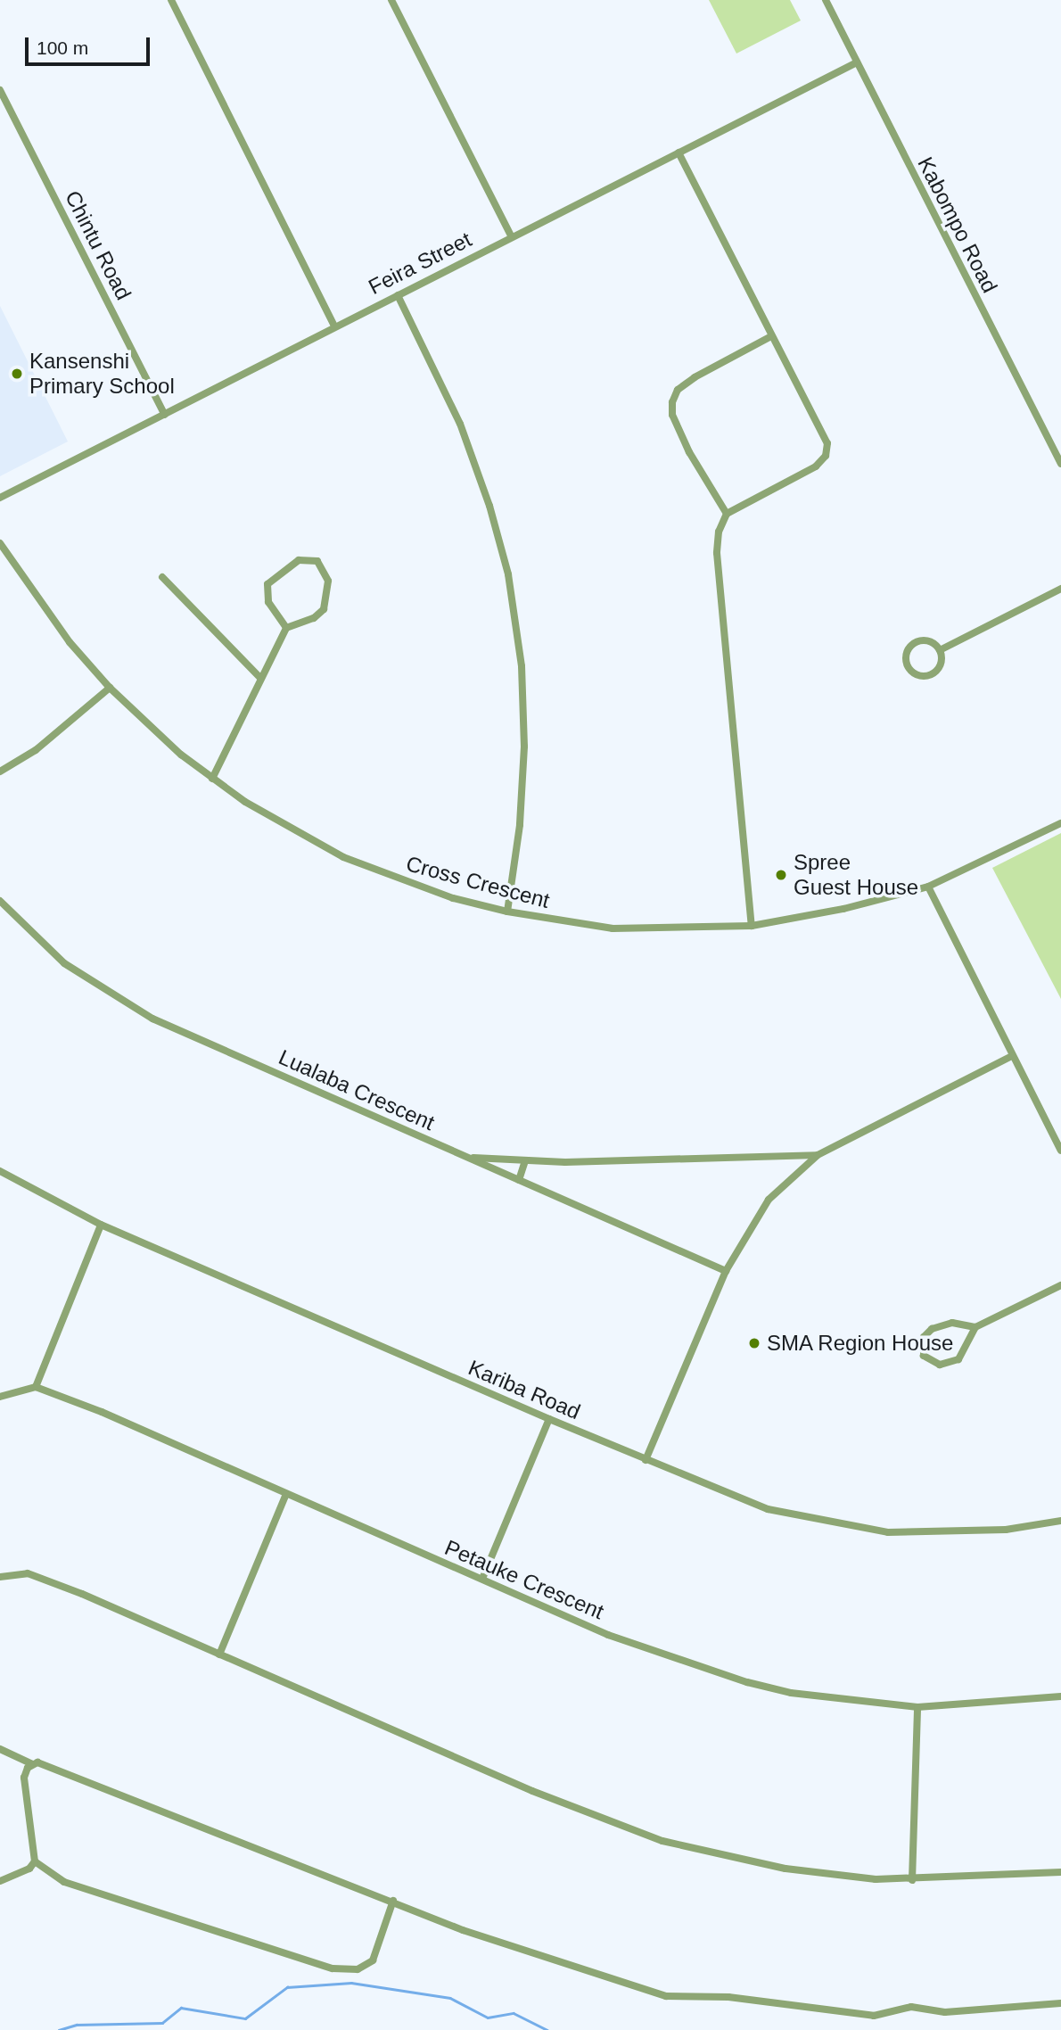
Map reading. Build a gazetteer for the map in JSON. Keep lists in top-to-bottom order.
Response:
{
  "streets": {
    "street": [
      "Kabompo Road",
      "Chintu Road",
      "Feira Street",
      "Cross Crescent",
      "Lualaba Crescent",
      "Kariba Road",
      "Petauke Crescent"
    ]
  },
  "crossings": [
    ["Kabompo Road", "Feira Street"],
    ["Chintu Road", "Feira Street"]
  ],
  "places": ["Kansenshi Primary School", "Spree Guest House", "SMA Region House"],
  "scale_bar": "100 m"
}
